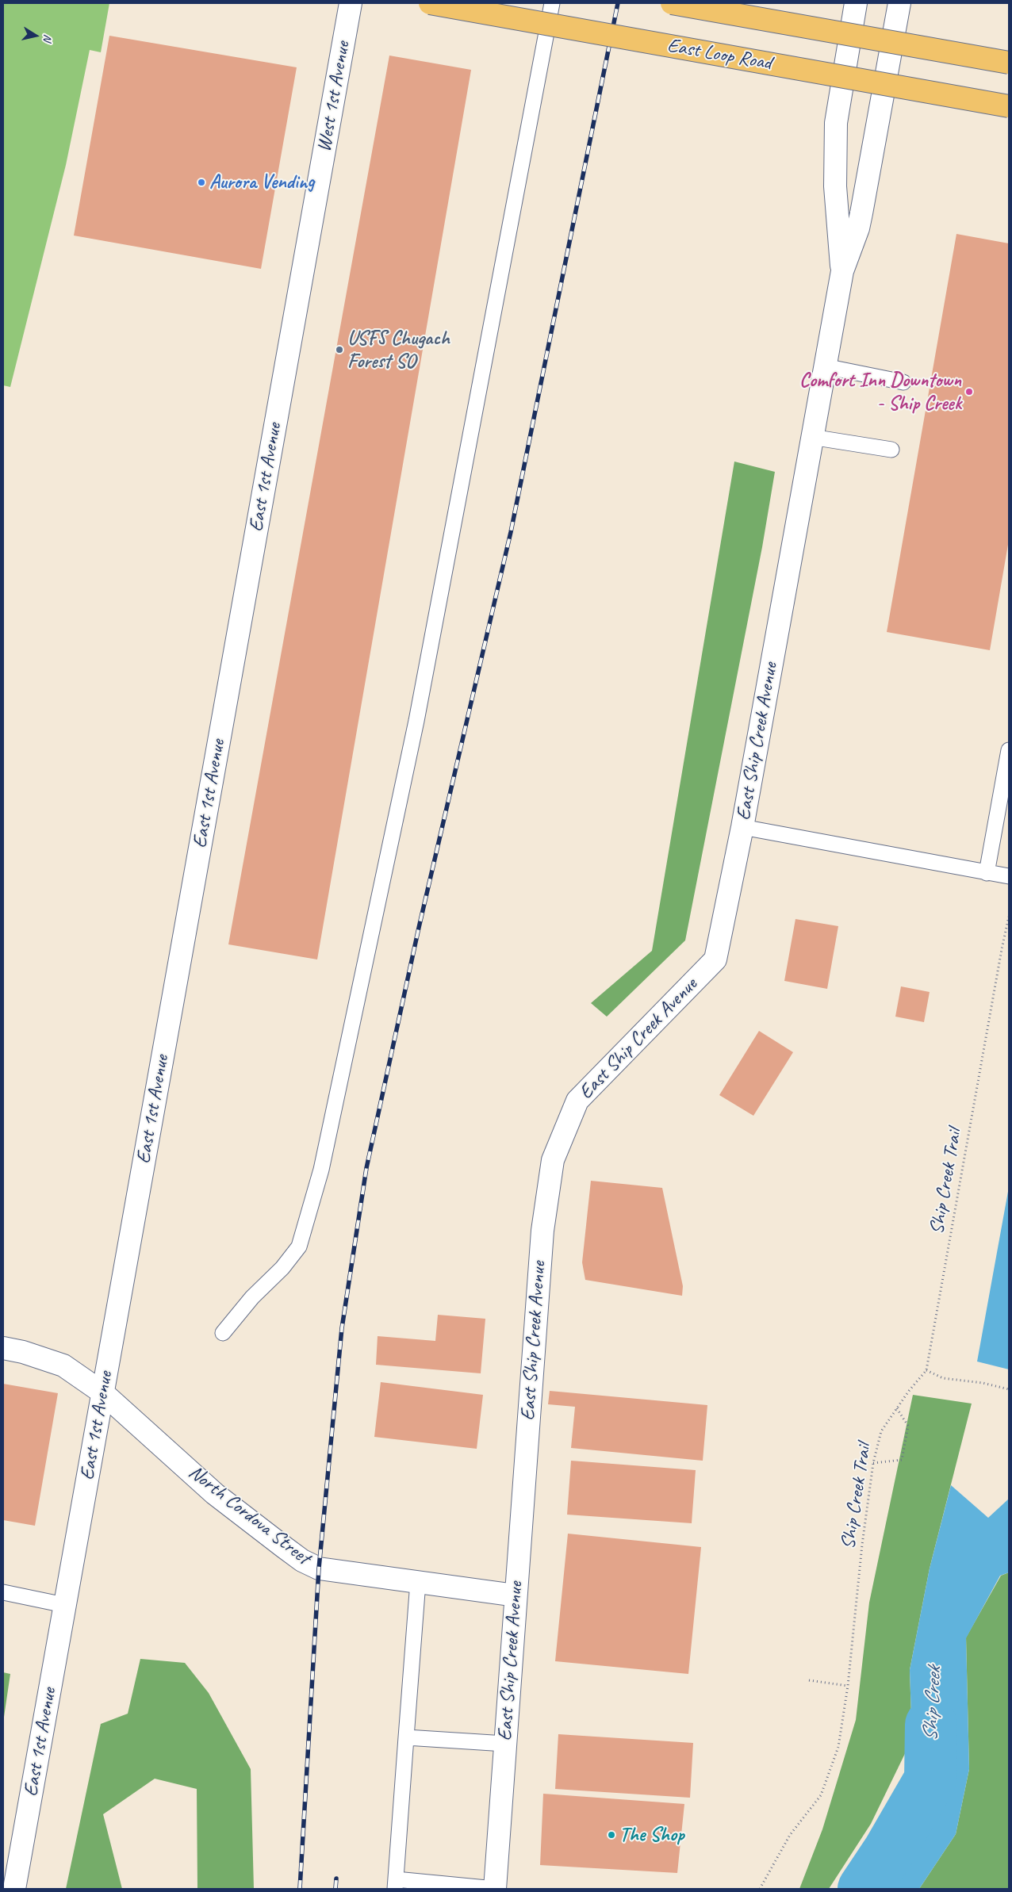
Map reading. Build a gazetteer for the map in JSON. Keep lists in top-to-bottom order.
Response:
{
  "streets": {
    "main road": ["East Loop Road"],
    "street": [
      "West 1st Avenue",
      "East 1st Avenue",
      "East Ship Creek Avenue",
      "North Cordova Street"
    ],
    "path": ["Ship Creek Trail"]
  },
  "crossings": [
    ["West 1st Avenue", "East 1st Avenue"],
    ["East 1st Avenue", "North Cordova Street"],
    ["East Ship Creek Avenue", "North Cordova Street"]
  ],
  "water": ["Ship Creek"],
  "places": [
    "Aurora Vending",
    "USFS Chugach Forest SO",
    "Comfort Inn Downtown - Ship Creek",
    "The Shop"
  ],
  "north": "right"
}
